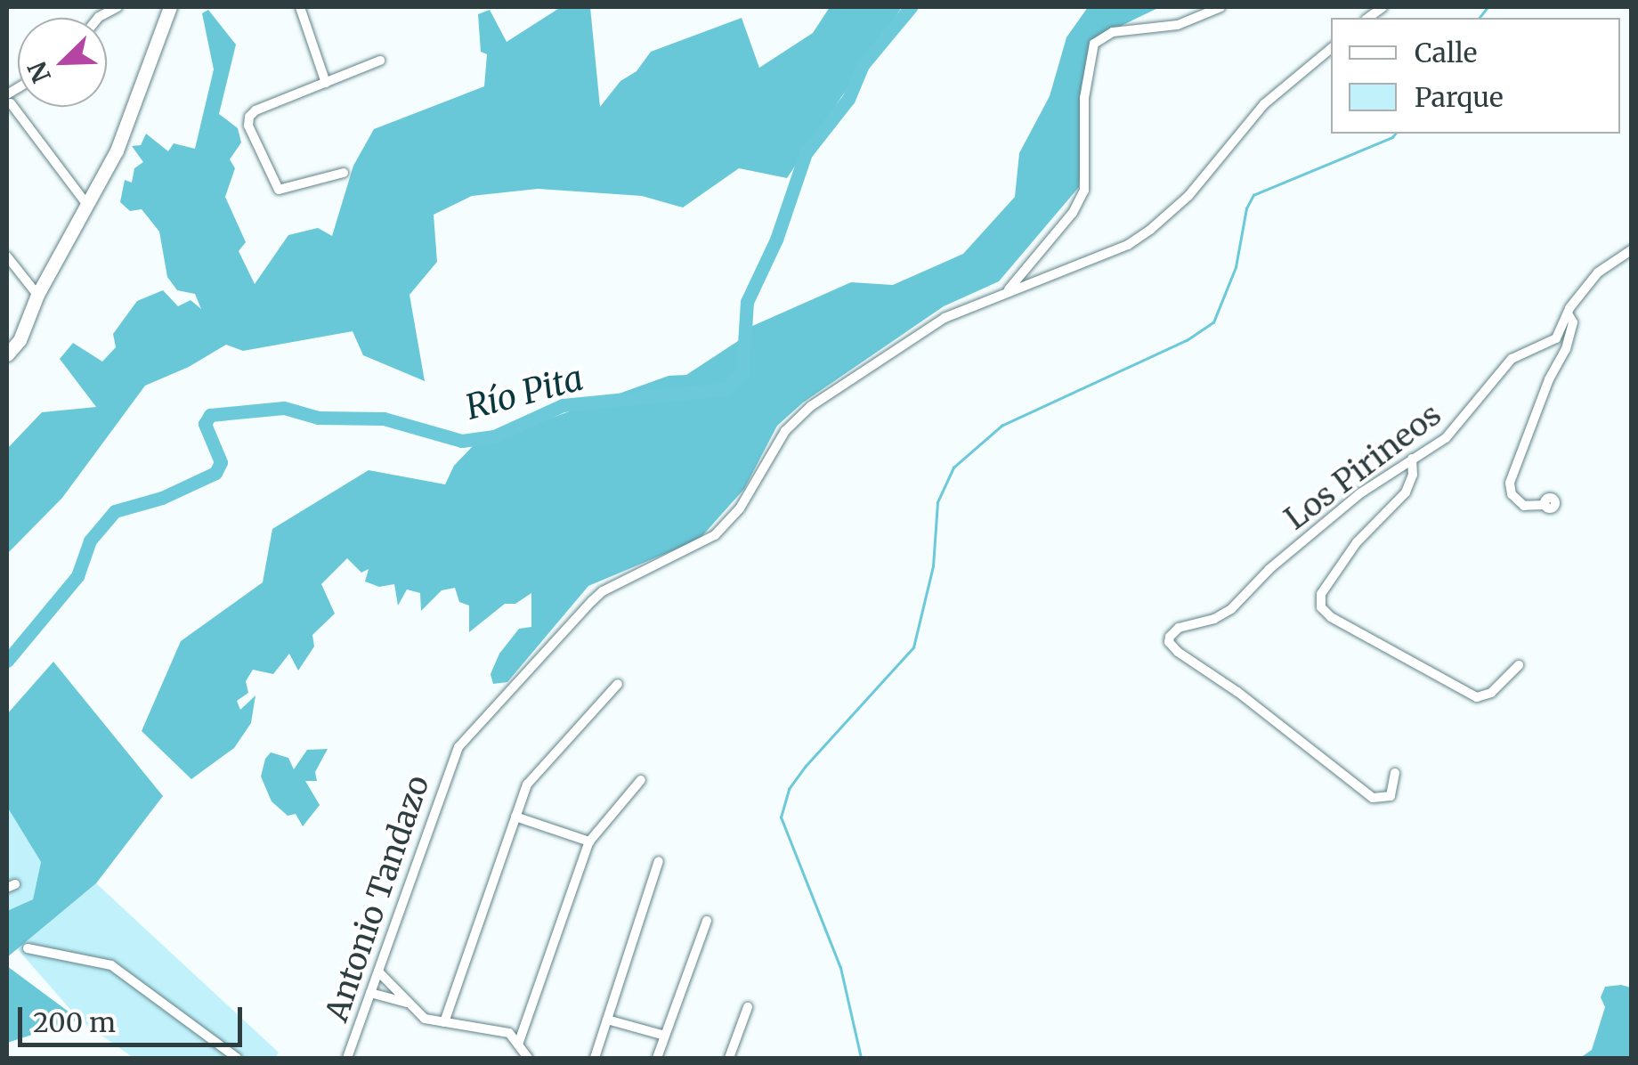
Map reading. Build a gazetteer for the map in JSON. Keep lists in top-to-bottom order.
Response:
{
  "streets": {
    "street": ["Los Pirineos", "Antonio Tandazo"]
  },
  "water": ["Río Pita"],
  "legend": ["Calle", "Parque"],
  "scale_bar": "200 m",
  "north": "bottom left"
}
